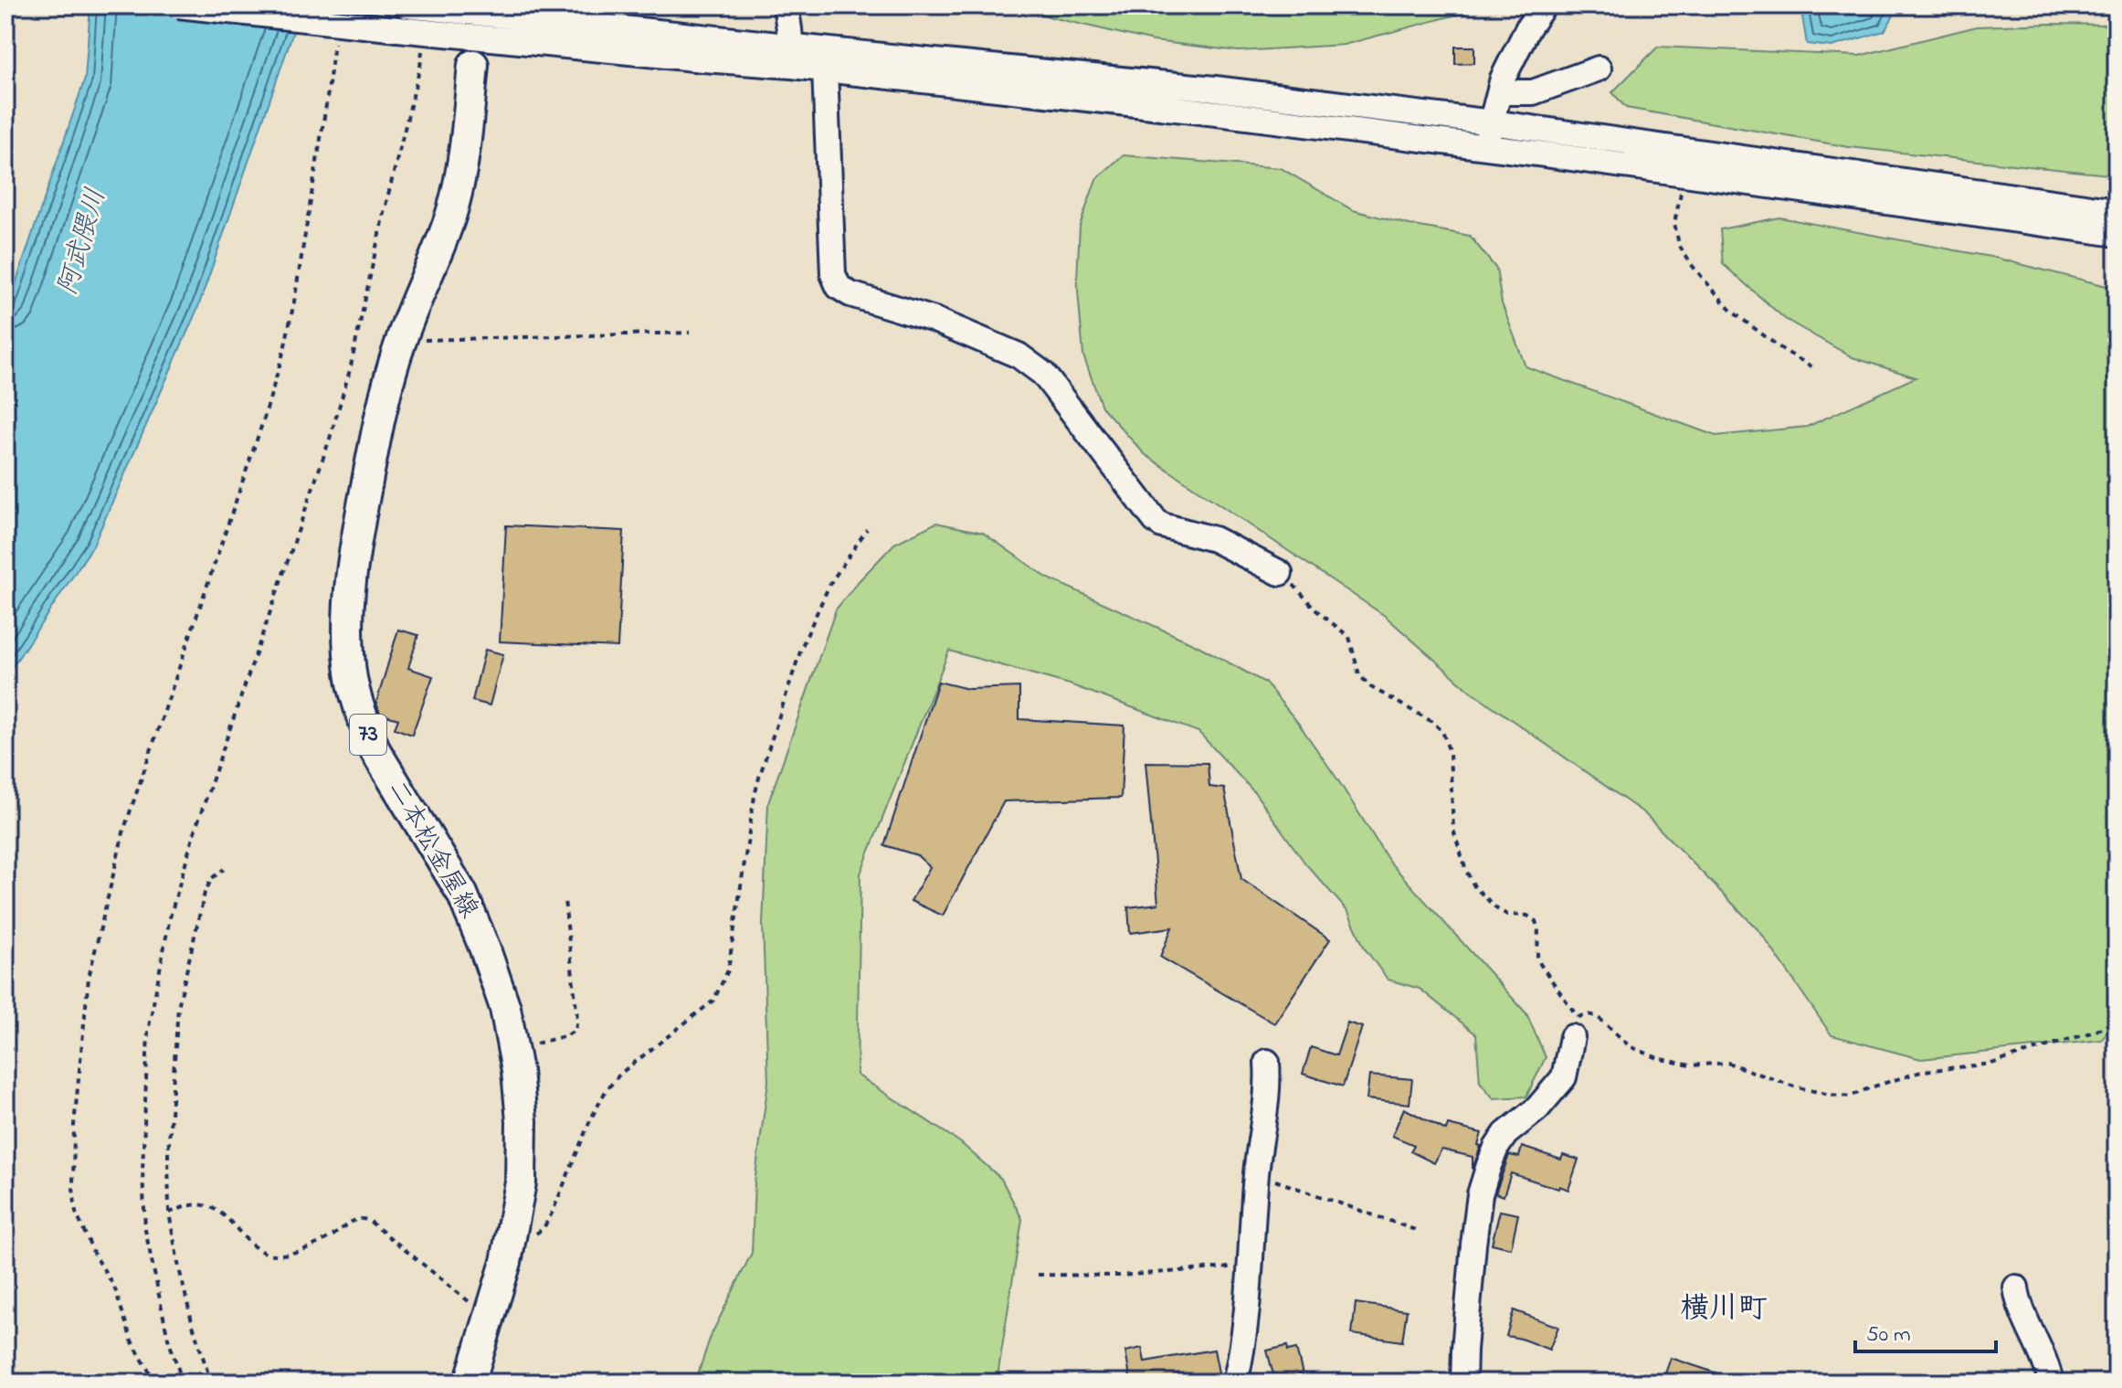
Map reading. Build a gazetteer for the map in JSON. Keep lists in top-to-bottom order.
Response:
{
  "streets": {
    "main road": ["73", "二本松金屋線"]
  },
  "districts": ["横川町"],
  "water": ["阿武隈川"],
  "scale_bar": "50 m"
}
